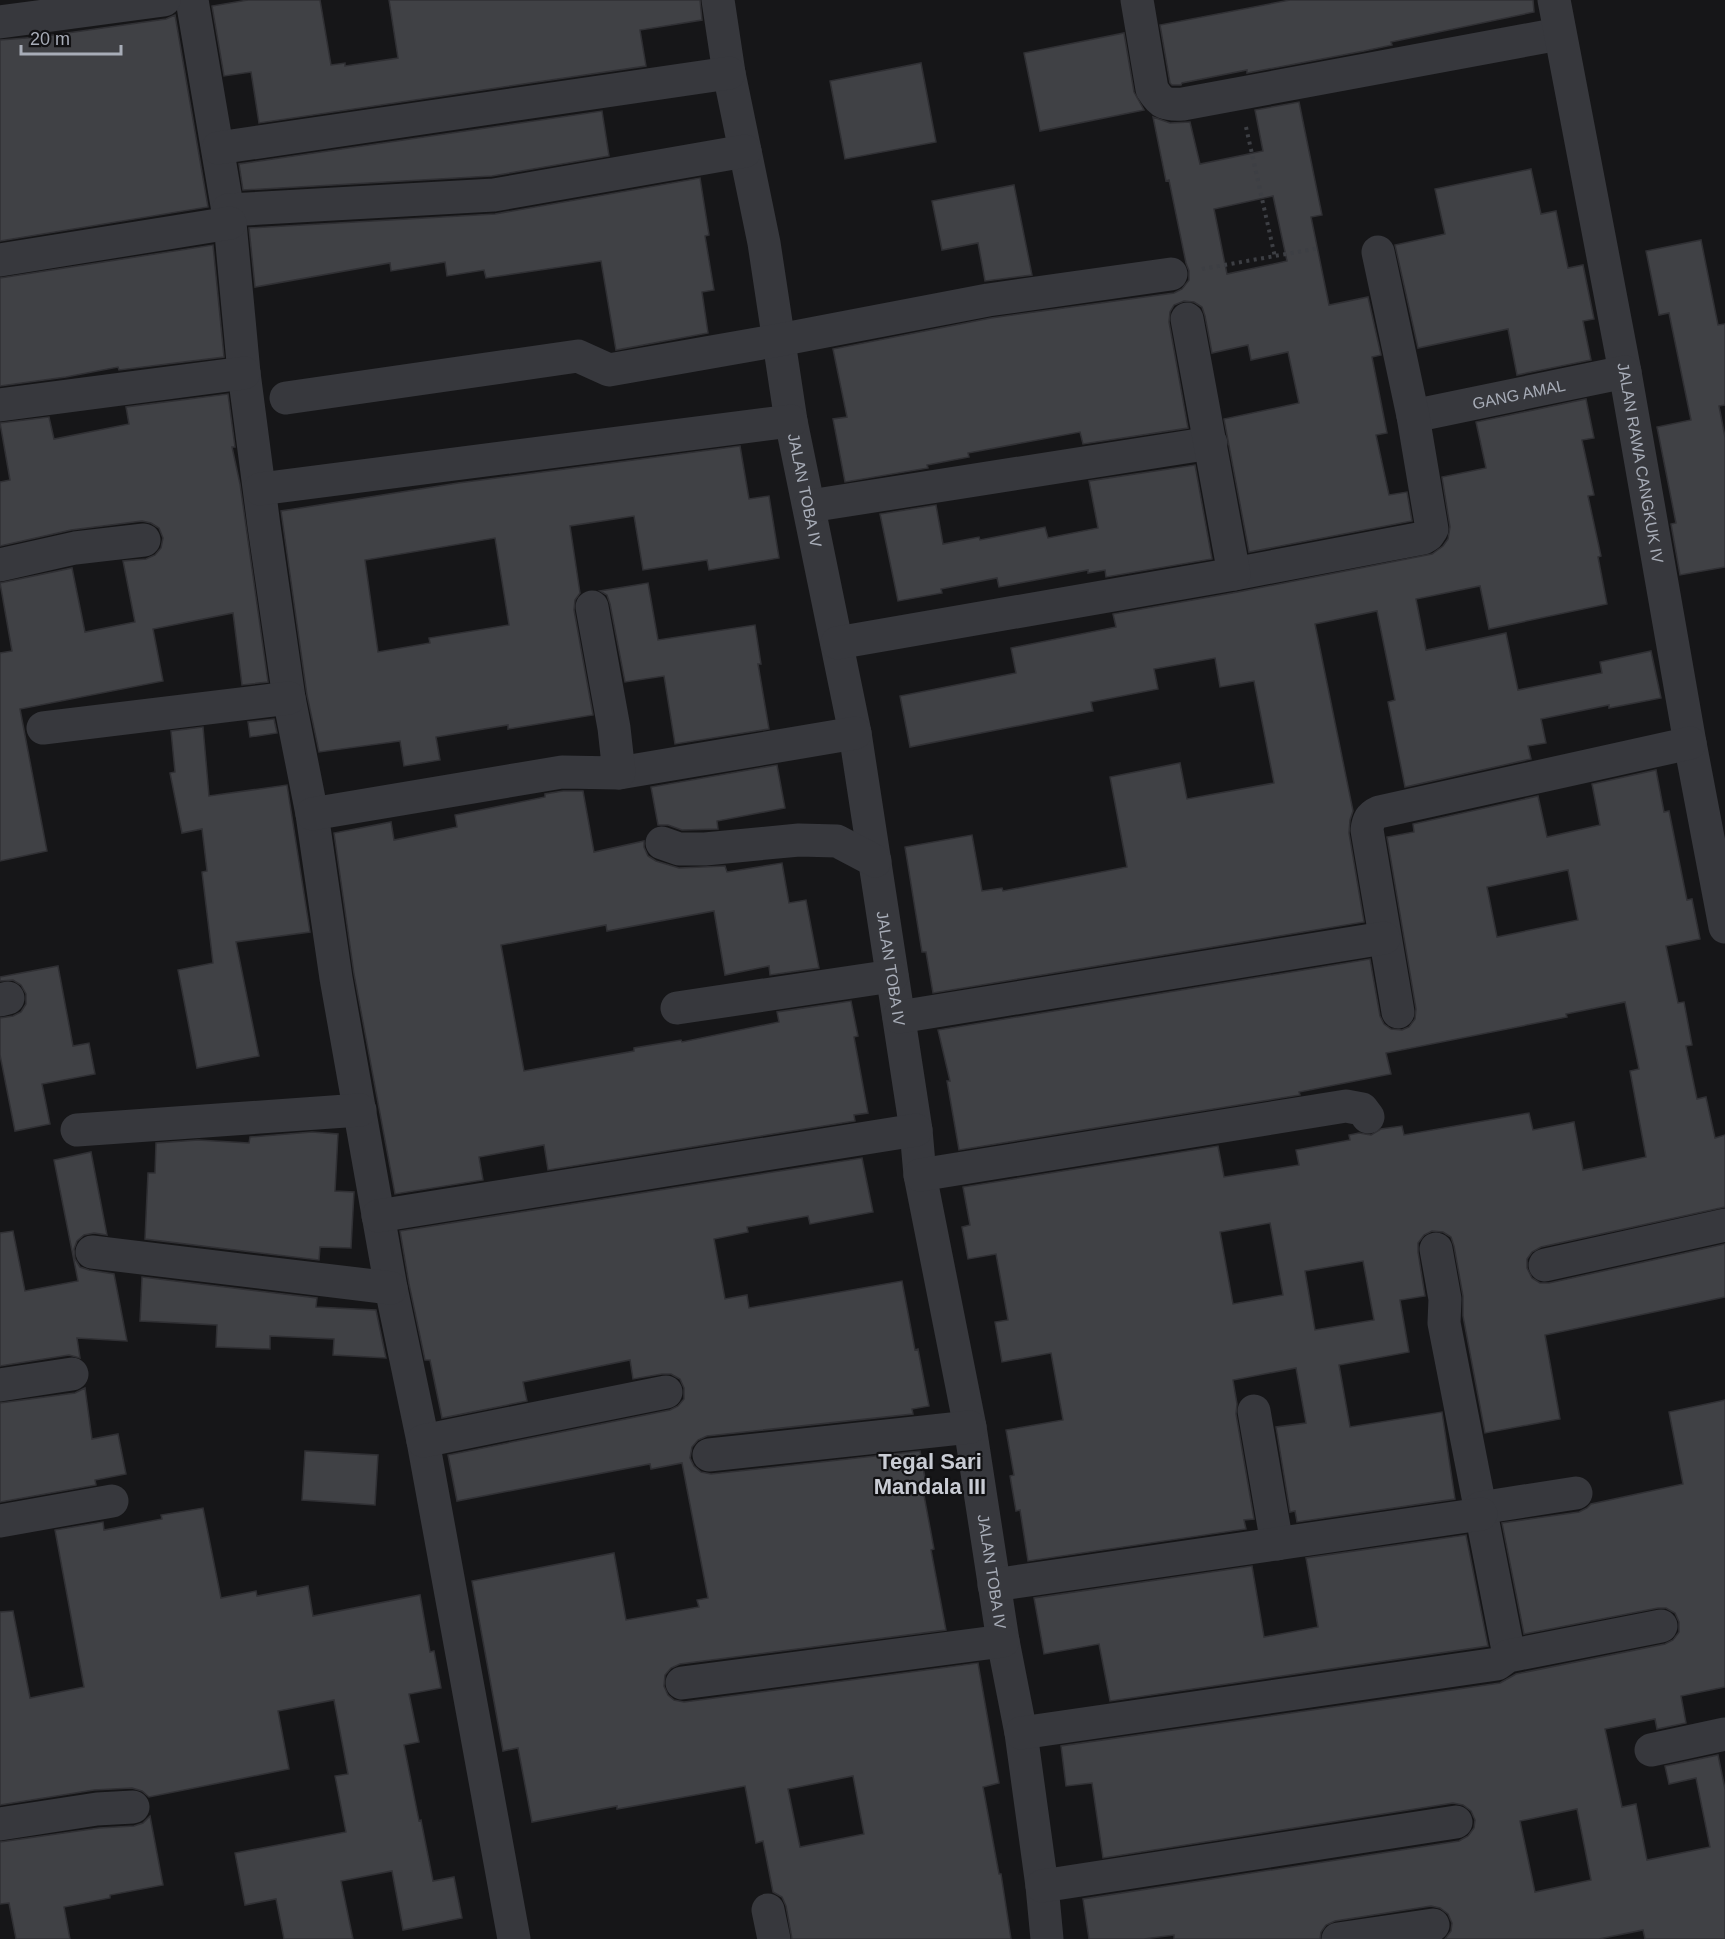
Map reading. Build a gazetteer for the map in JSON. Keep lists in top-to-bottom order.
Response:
{
  "streets": {
    "street": ["GANG AMAL", "JALAN RAWA CANGKUK IV", "JALAN TOBA IV"]
  },
  "crossings": [
    ["GANG AMAL", "JALAN RAWA CANGKUK IV"]
  ],
  "districts": ["Tegal Sari Mandala III"],
  "scale_bar": "20 m"
}
